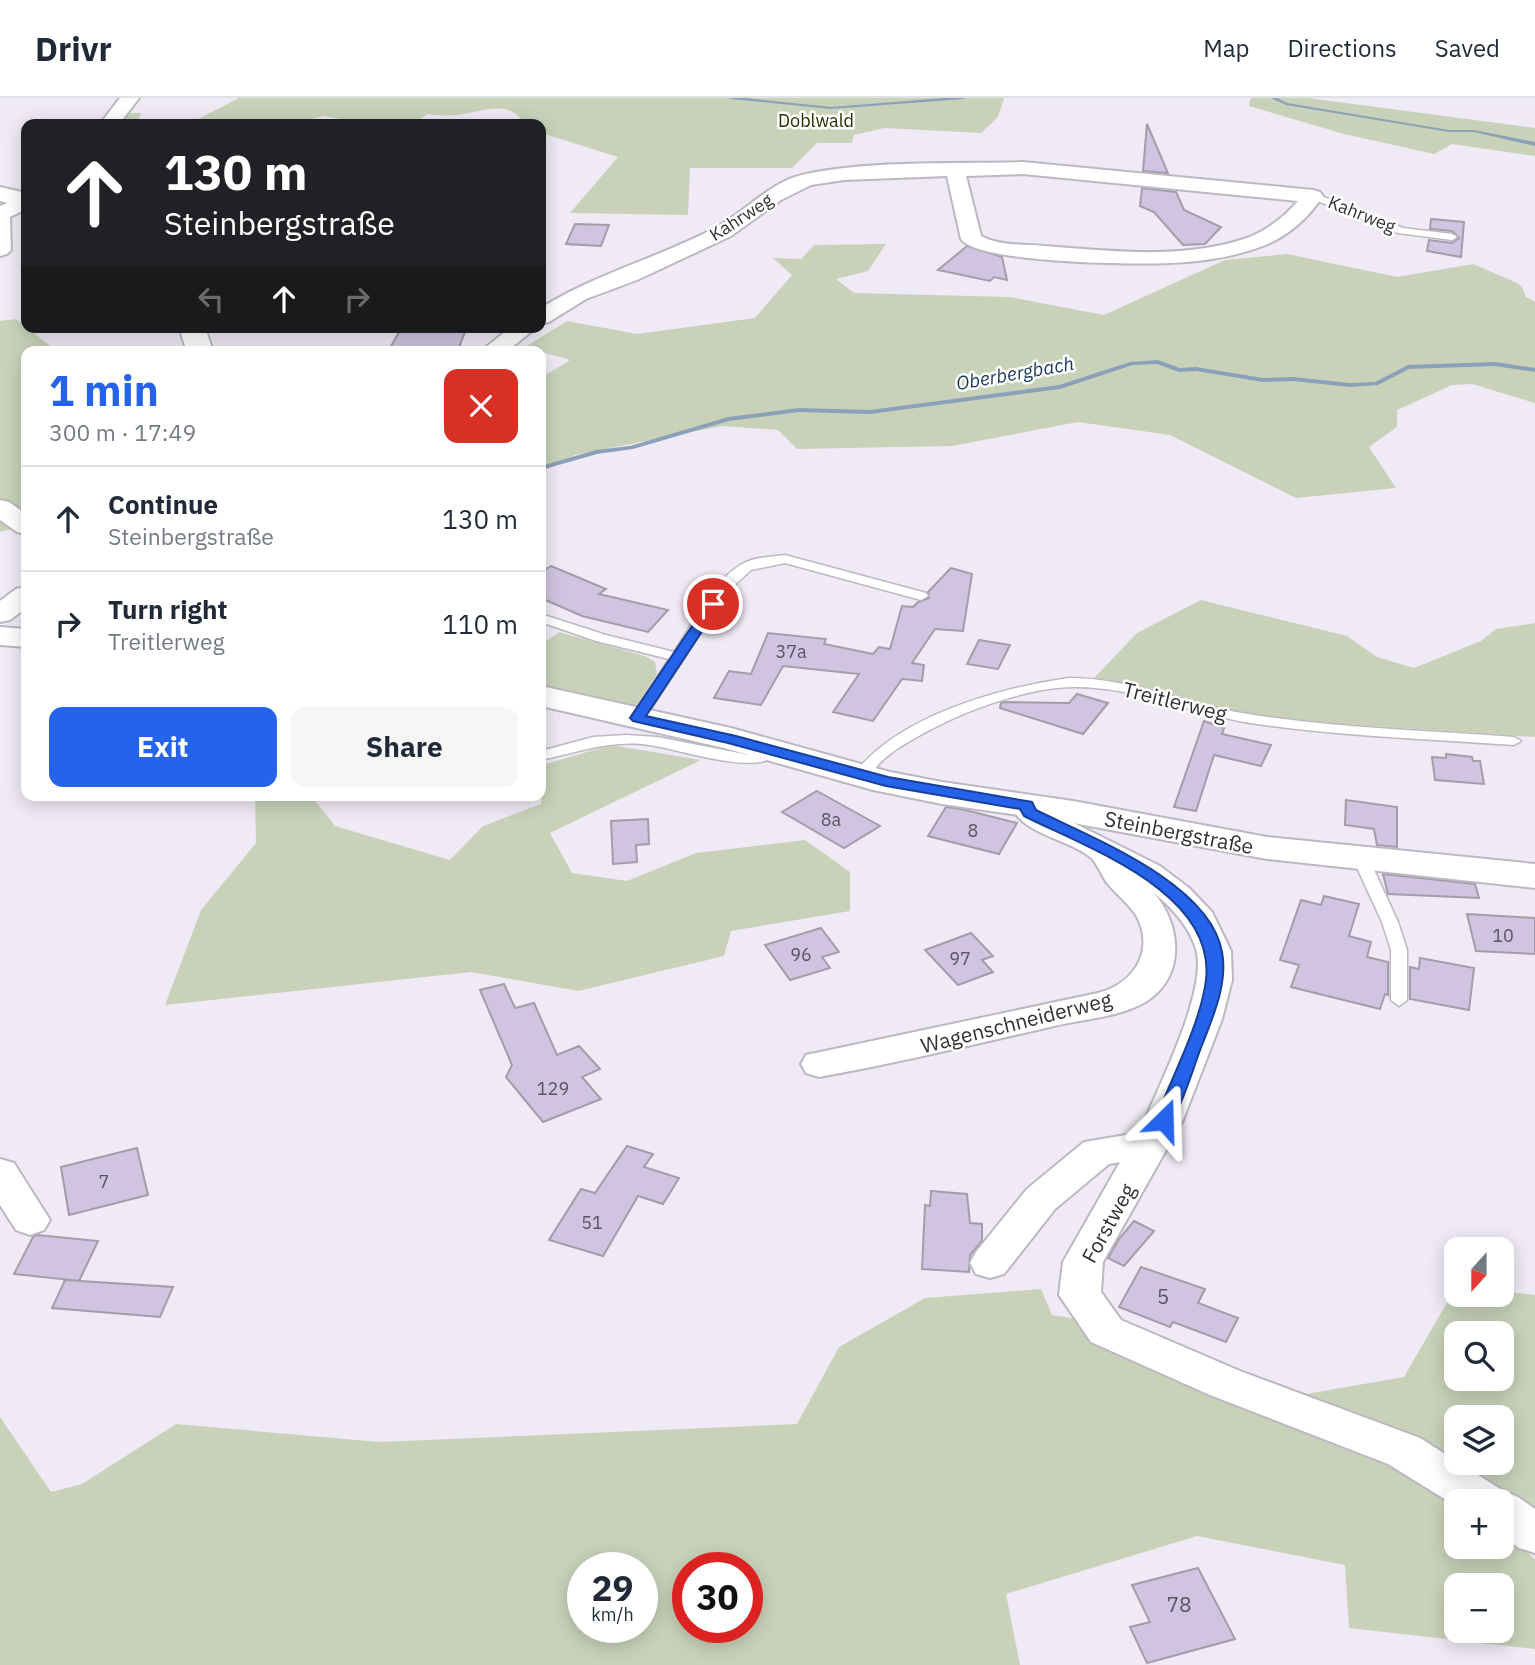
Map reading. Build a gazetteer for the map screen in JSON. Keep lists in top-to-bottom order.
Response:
{
  "streets": {
    "main road": ["Steinbergstraße"],
    "street": ["Kahrweg", "Wagenschneiderweg", "Forstweg"],
    "lane": ["Treitlerweg"]
  },
  "crossings": [
    ["Treitlerweg", "Steinbergstraße"],
    ["Steinbergstraße", "Forstweg"],
    ["Wagenschneiderweg", "Forstweg"]
  ],
  "water": ["Oberbergbach"],
  "parks": ["Doblwald"],
  "house_numbers": [
    "37a",
    "8a",
    "8",
    "10",
    "96",
    "97",
    "129",
    "7",
    "51",
    "5",
    "78"
  ],
  "north": "bottom",
  "page": {
    "header": "Drivr",
    "nav": ["Map", "Directions", "Saved"],
    "turn": ["130 m", "Steinbergstraße"],
    "heading": ["1 min", "300 m · 17:49"],
    "list": [
      {
        "name": "Continue",
        "note": "Steinbergstraße",
        "value": "130 m"
      },
      {
        "name": "Turn right",
        "note": "Treitlerweg",
        "value": "110 m"
      }
    ],
    "buttons": ["Exit", "Share"],
    "map_buttons": ["+", "−"],
    "speed": "29 km/h",
    "limit": "30"
  }
}
